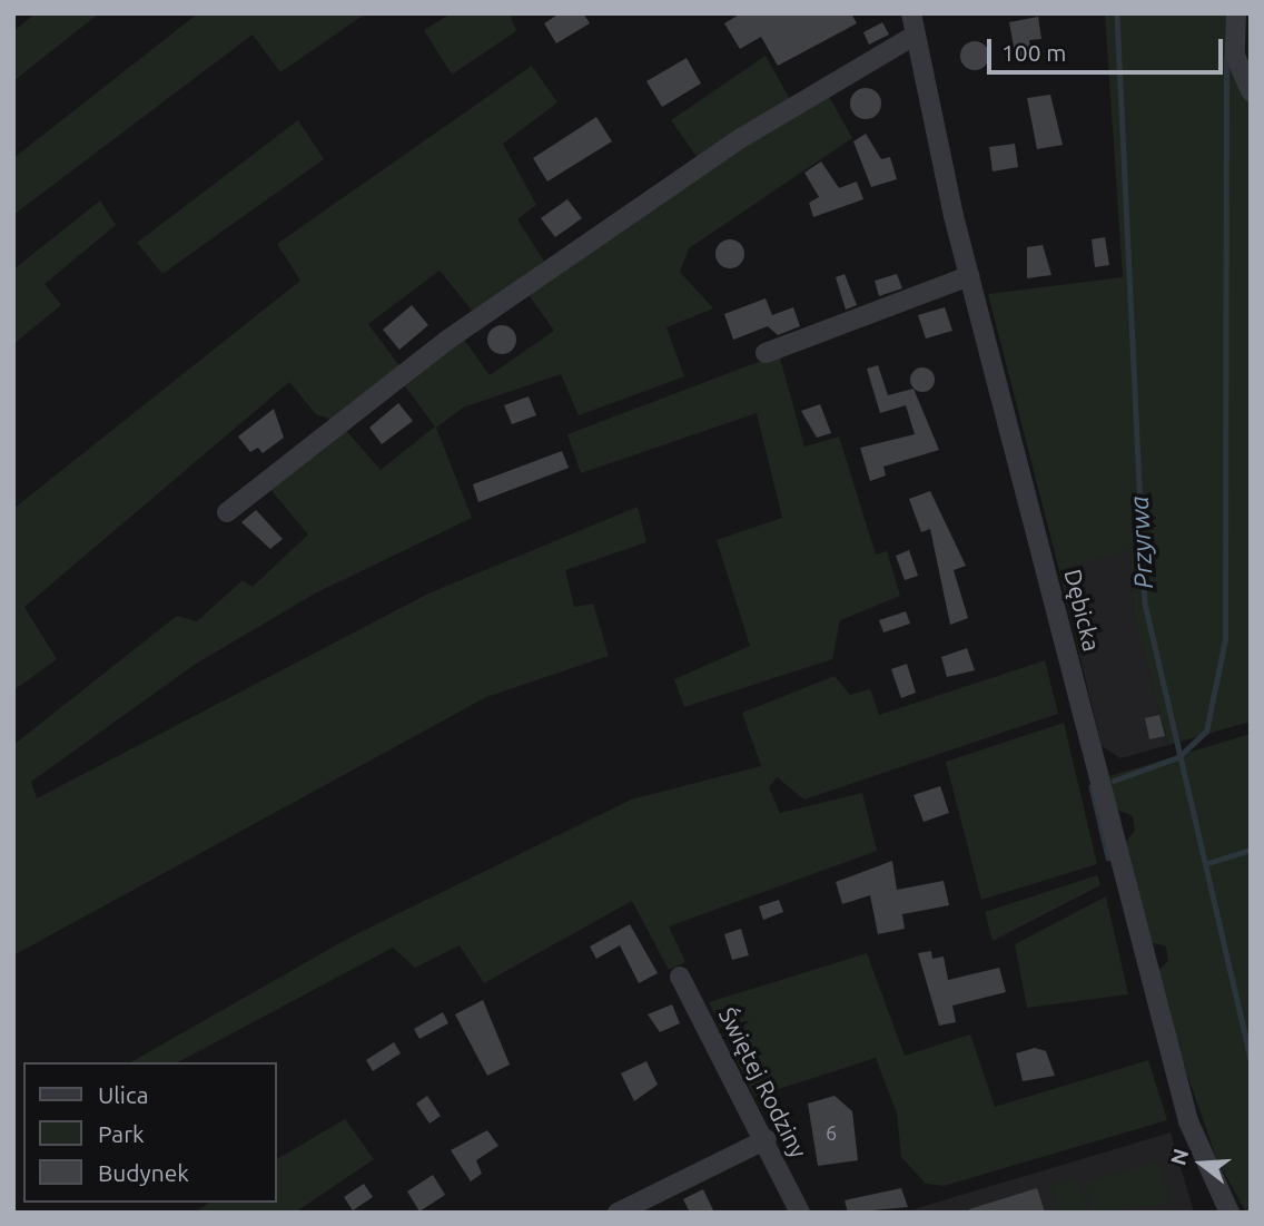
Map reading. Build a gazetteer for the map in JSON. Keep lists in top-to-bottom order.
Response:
{
  "streets": {
    "street": ["Dębicka", "Świętej Rodziny"]
  },
  "water": ["Przyrwa"],
  "house_numbers": ["6"],
  "legend": ["Ulica", "Park", "Budynek"],
  "scale_bar": "100 m",
  "north": "left"
}
